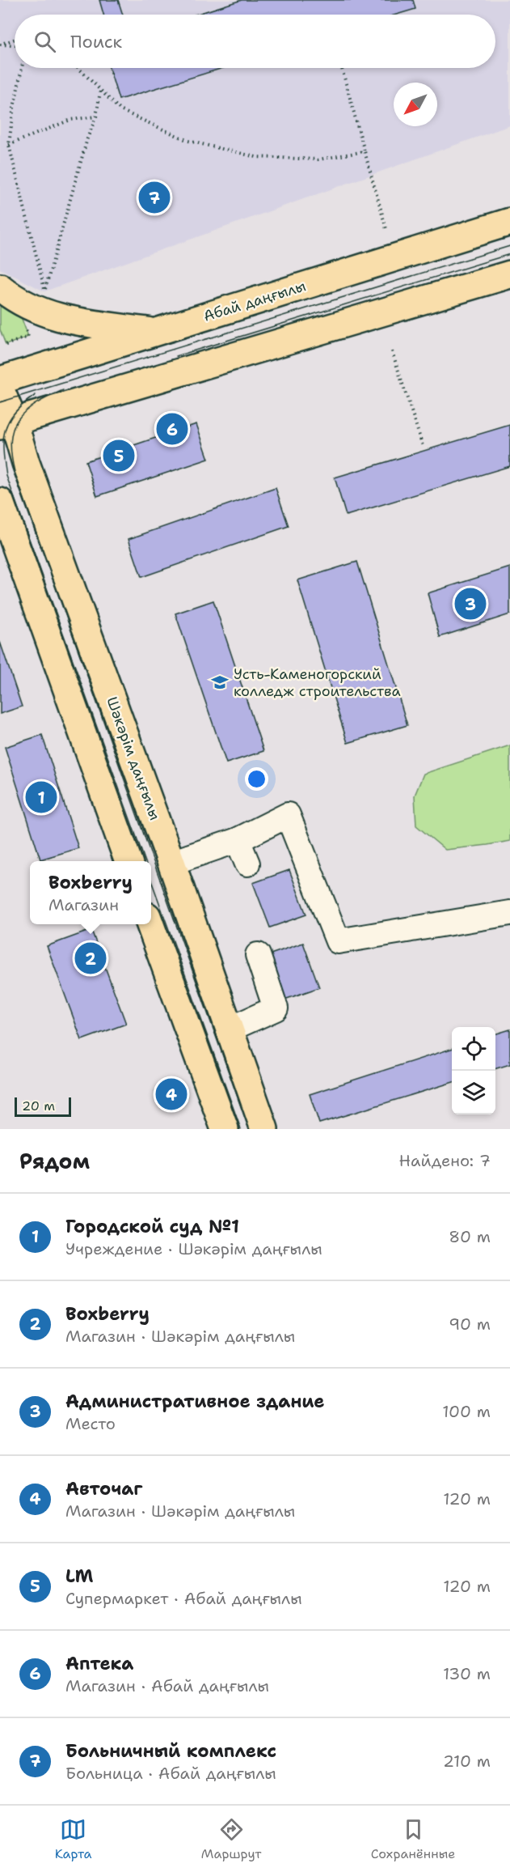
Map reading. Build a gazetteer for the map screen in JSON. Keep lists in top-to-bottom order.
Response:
{
  "streets": {
    "main road": ["Абай даңғылы", "Шәкәрім даңғылы"]
  },
  "places": {
    "school or university": ["Усть-Каменогорский колледж строительства"]
  },
  "scale_bar": "20 m",
  "north": "bottom left",
  "page": {
    "search": "Поиск",
    "pins": [
      "7",
      "6",
      "5",
      "3",
      "1",
      "2",
      "4"
    ],
    "popup": ["Boxberry", "Магазин"],
    "scale": "20 m",
    "heading": ["Рядом", "Найдено: 7"],
    "list": [
      {
        "mark": "1",
        "name": "Городской суд №1",
        "note": "Учреждение · Шәкәрім даңғылы",
        "value": "80 m"
      },
      {
        "mark": "2",
        "name": "Boxberry",
        "note": "Магазин · Шәкәрім даңғылы",
        "value": "90 m"
      },
      {
        "mark": "3",
        "name": "Административное здание",
        "note": "Место",
        "value": "100 m"
      },
      {
        "mark": "4",
        "name": "Авточаг",
        "note": "Магазин · Шәкәрім даңғылы",
        "value": "120 m"
      },
      {
        "mark": "5",
        "name": "LM",
        "note": "Супермаркет · Абай даңғылы",
        "value": "120 m"
      },
      {
        "mark": "6",
        "name": "Аптека",
        "note": "Магазин · Абай даңғылы",
        "value": "130 m"
      },
      {
        "mark": "7",
        "name": "Больничный комплекс",
        "note": "Больница · Абай даңғылы",
        "value": "210 m"
      }
    ],
    "nav": ["Карта", "Маршрут", "Сохранённые"]
  }
}
